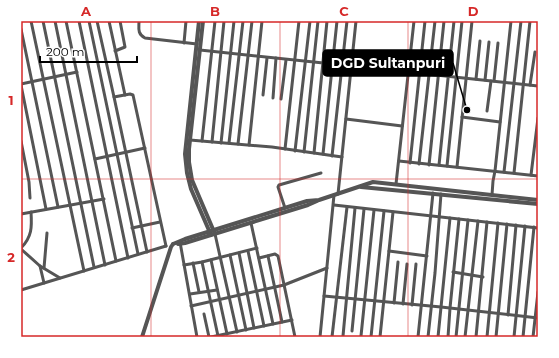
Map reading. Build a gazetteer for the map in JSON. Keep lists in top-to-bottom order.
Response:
{
  "places": ["DGD Sultanpuri"],
  "scale_bar": "200 m",
  "grid": {
    "columns": [
      "A",
      "B",
      "C",
      "D"
    ],
    "rows": ["1", "2"]
  }
}
